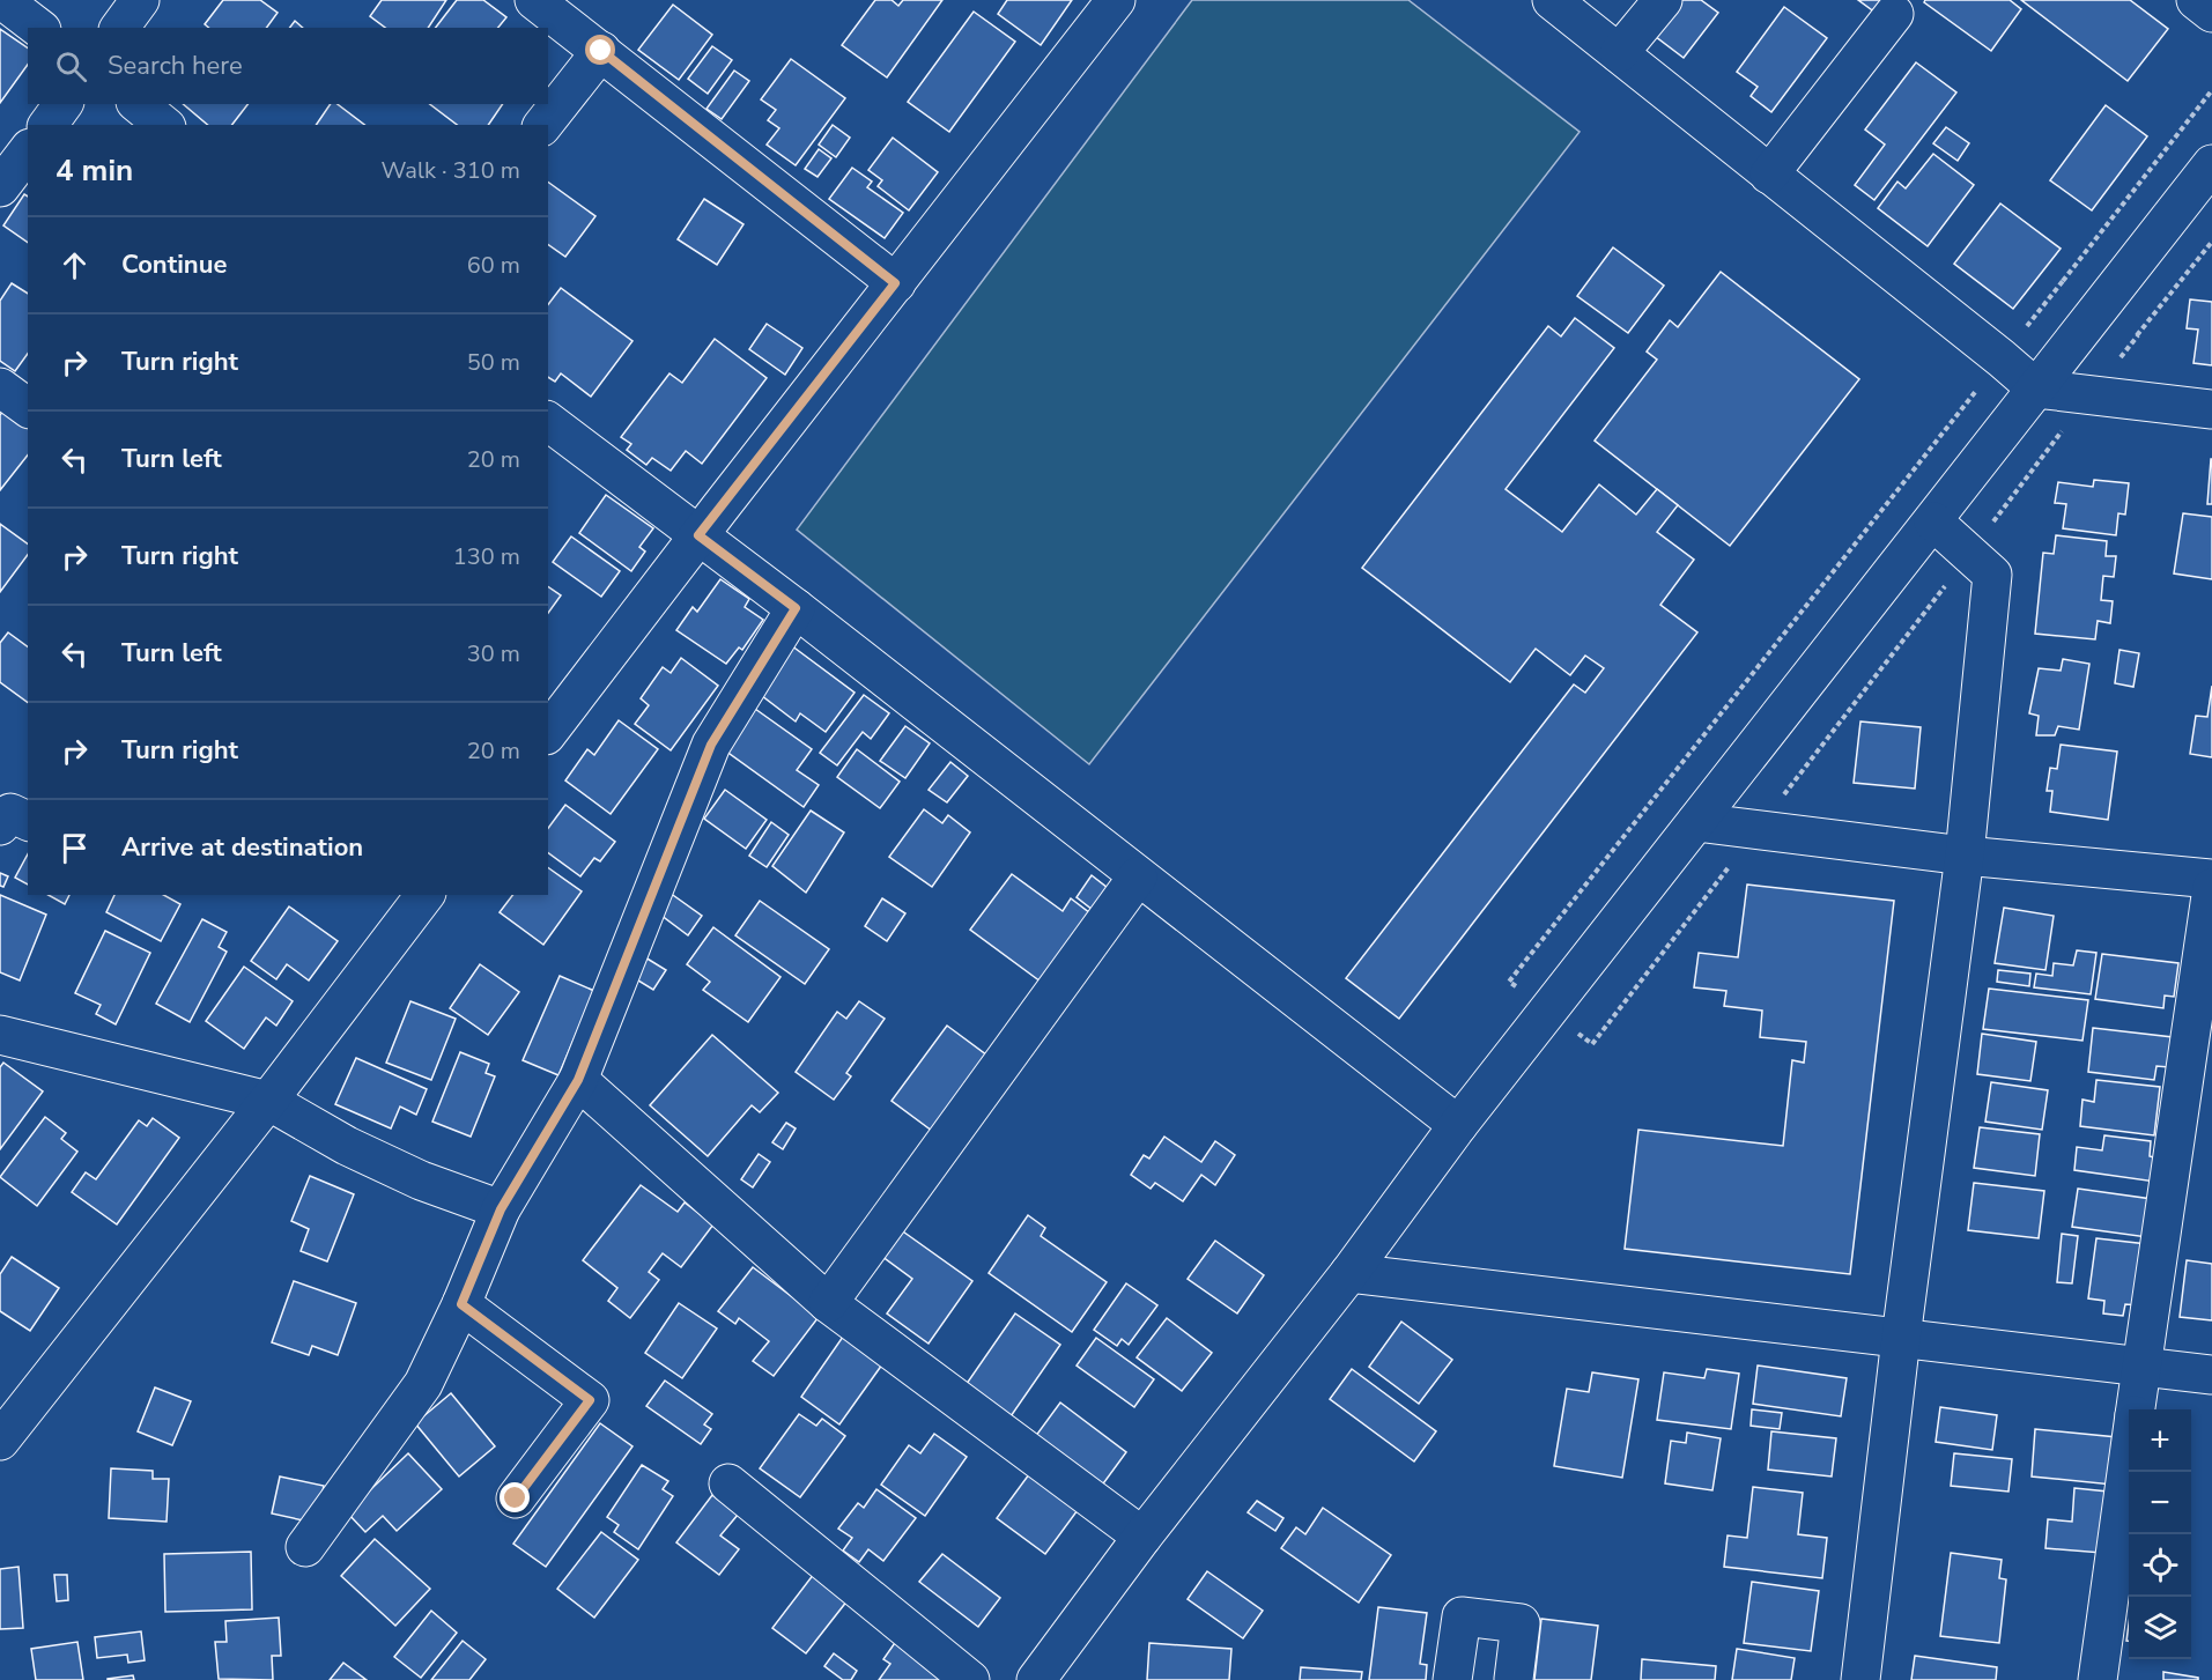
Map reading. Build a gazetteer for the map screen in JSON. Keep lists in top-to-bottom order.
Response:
{
  "page": {
    "search": "Search here",
    "heading": ["4 min", "Walk · 310 m"],
    "list": [
      ["Continue", "60 m"],
      ["Turn right", "50 m"],
      ["Turn left", "20 m"],
      ["Turn right", "130 m"],
      ["Turn left", "30 m"],
      ["Turn right", "20 m"],
      "Arrive at destination"
    ],
    "map_buttons": ["+", "−"]
  }
}
